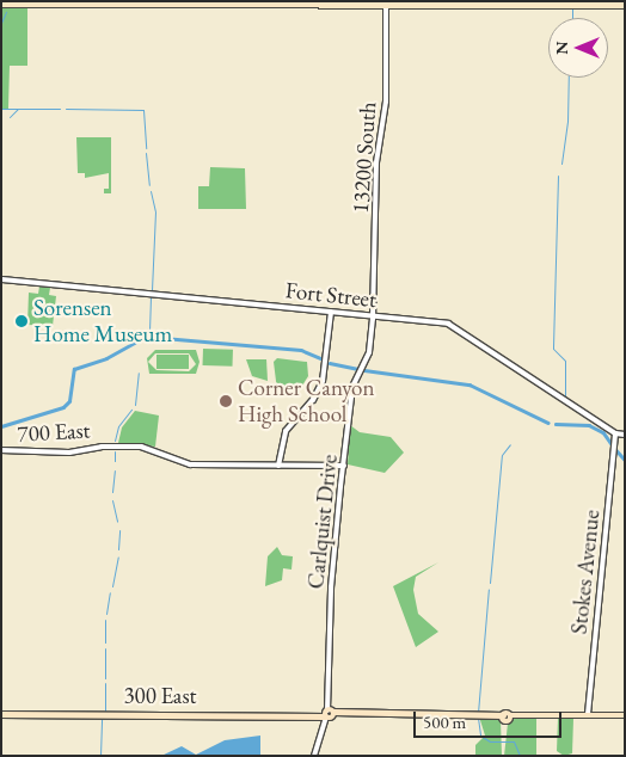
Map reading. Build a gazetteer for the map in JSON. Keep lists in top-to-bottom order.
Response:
{
  "streets": {
    "main road": ["300 East"],
    "street": [
      "13200 South",
      "Fort Street",
      "700 East",
      "Carlquist Drive",
      "Stokes Avenue"
    ]
  },
  "crossings": [
    ["13200 South", "Fort Street"],
    ["13200 South", "Carlquist Drive"],
    ["Fort Street", "Carlquist Drive"],
    ["Fort Street", "Stokes Avenue"],
    ["Carlquist Drive", "300 East"]
  ],
  "places": ["Sorensen Home Museum", "Corner Canyon High School"],
  "scale_bar": "500 m",
  "north": "left"
}
